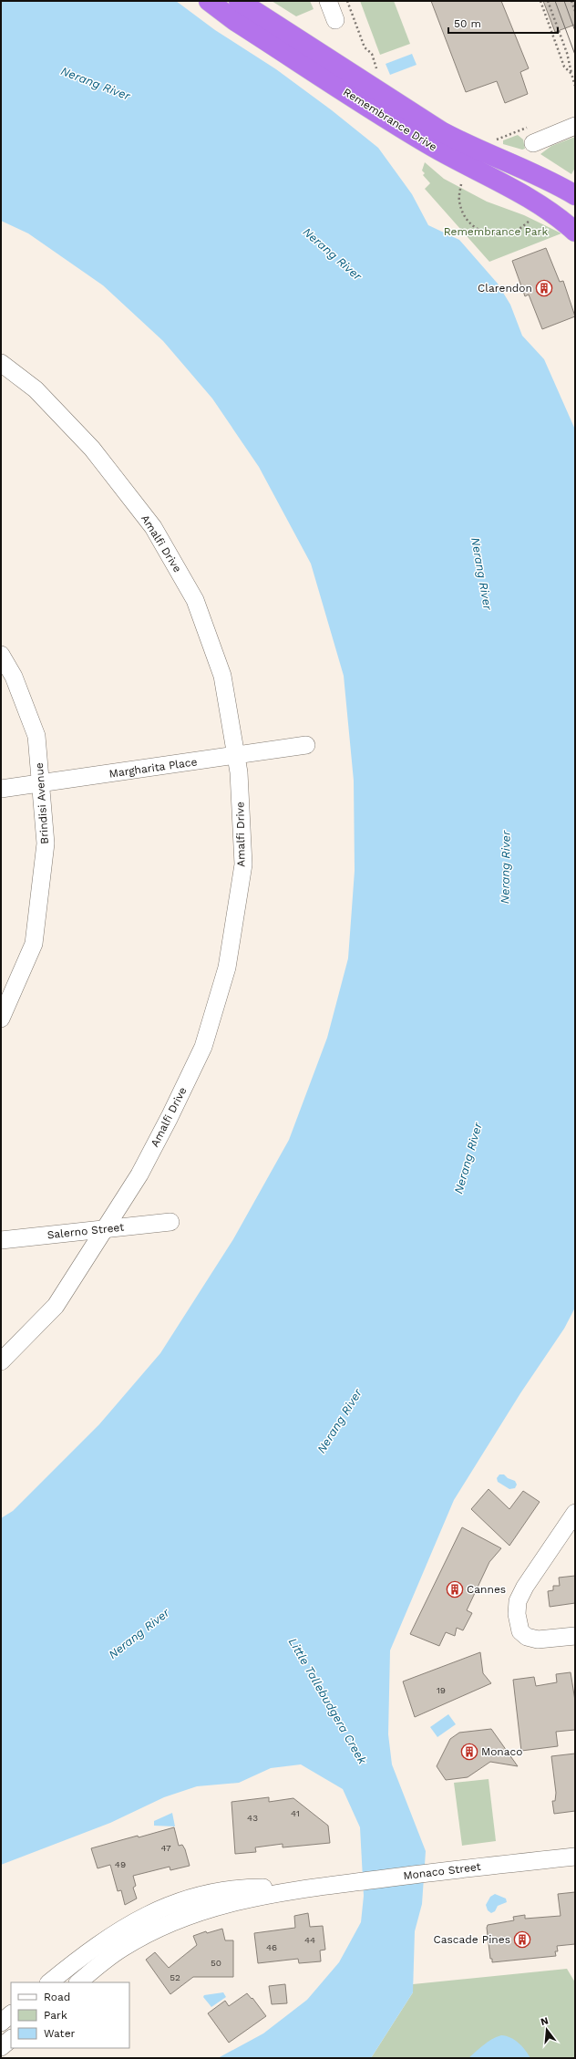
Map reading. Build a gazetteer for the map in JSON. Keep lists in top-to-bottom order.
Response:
{
  "streets": {
    "highway": ["Remembrance Drive"],
    "street": [
      "Amalfi Drive",
      "Margharita Place",
      "Brindisi Avenue",
      "Salerno Street",
      "Monaco Street"
    ]
  },
  "crossings": [
    ["Amalfi Drive", "Margharita Place"],
    ["Amalfi Drive", "Salerno Street"],
    ["Margharita Place", "Brindisi Avenue"]
  ],
  "water": ["Nerang River", "Little Tallebudgera Creek"],
  "parks": ["Remembrance Park"],
  "places": {
    "building": [
      "Clarendon",
      "Cannes",
      "Monaco",
      "Cascade Pines"
    ]
  },
  "house_numbers": [
    "19",
    "41",
    "43",
    "47",
    "49",
    "44",
    "46",
    "50",
    "52"
  ],
  "legend": ["Road", "Park", "Water"],
  "scale_bar": "50 m",
  "north": "top"
}
